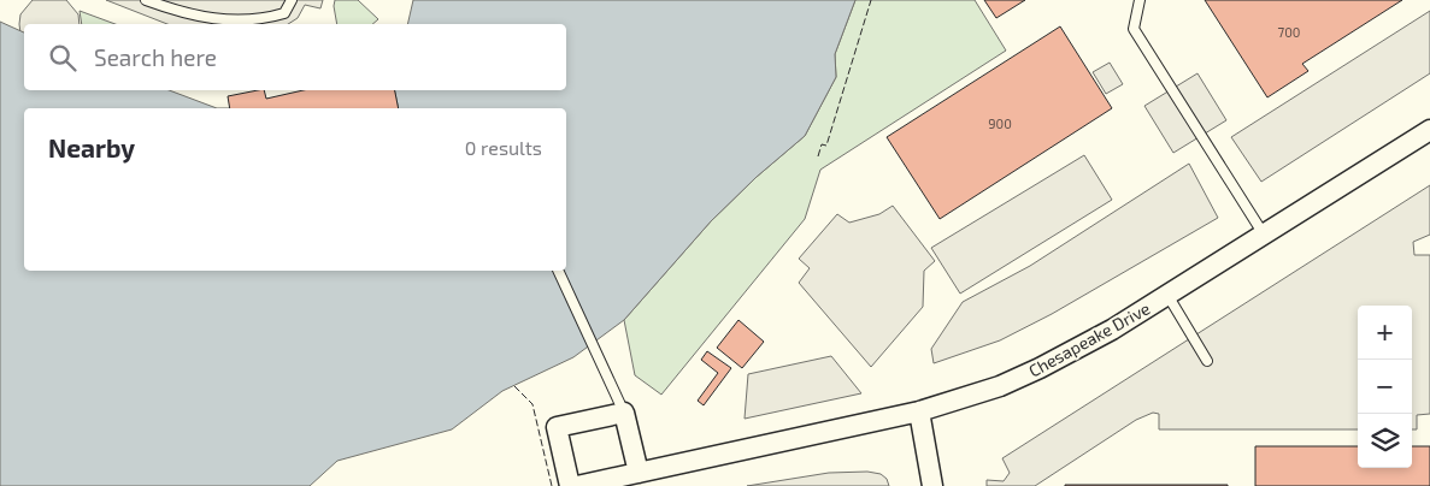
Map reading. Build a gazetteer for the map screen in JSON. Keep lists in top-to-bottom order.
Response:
{
  "streets": {
    "street": ["Chesapeake Drive"]
  },
  "house_numbers": ["700", "900"],
  "page": {
    "search": "Search here",
    "heading": ["Nearby", "0 results"],
    "map_buttons": ["+", "−"]
  }
}
